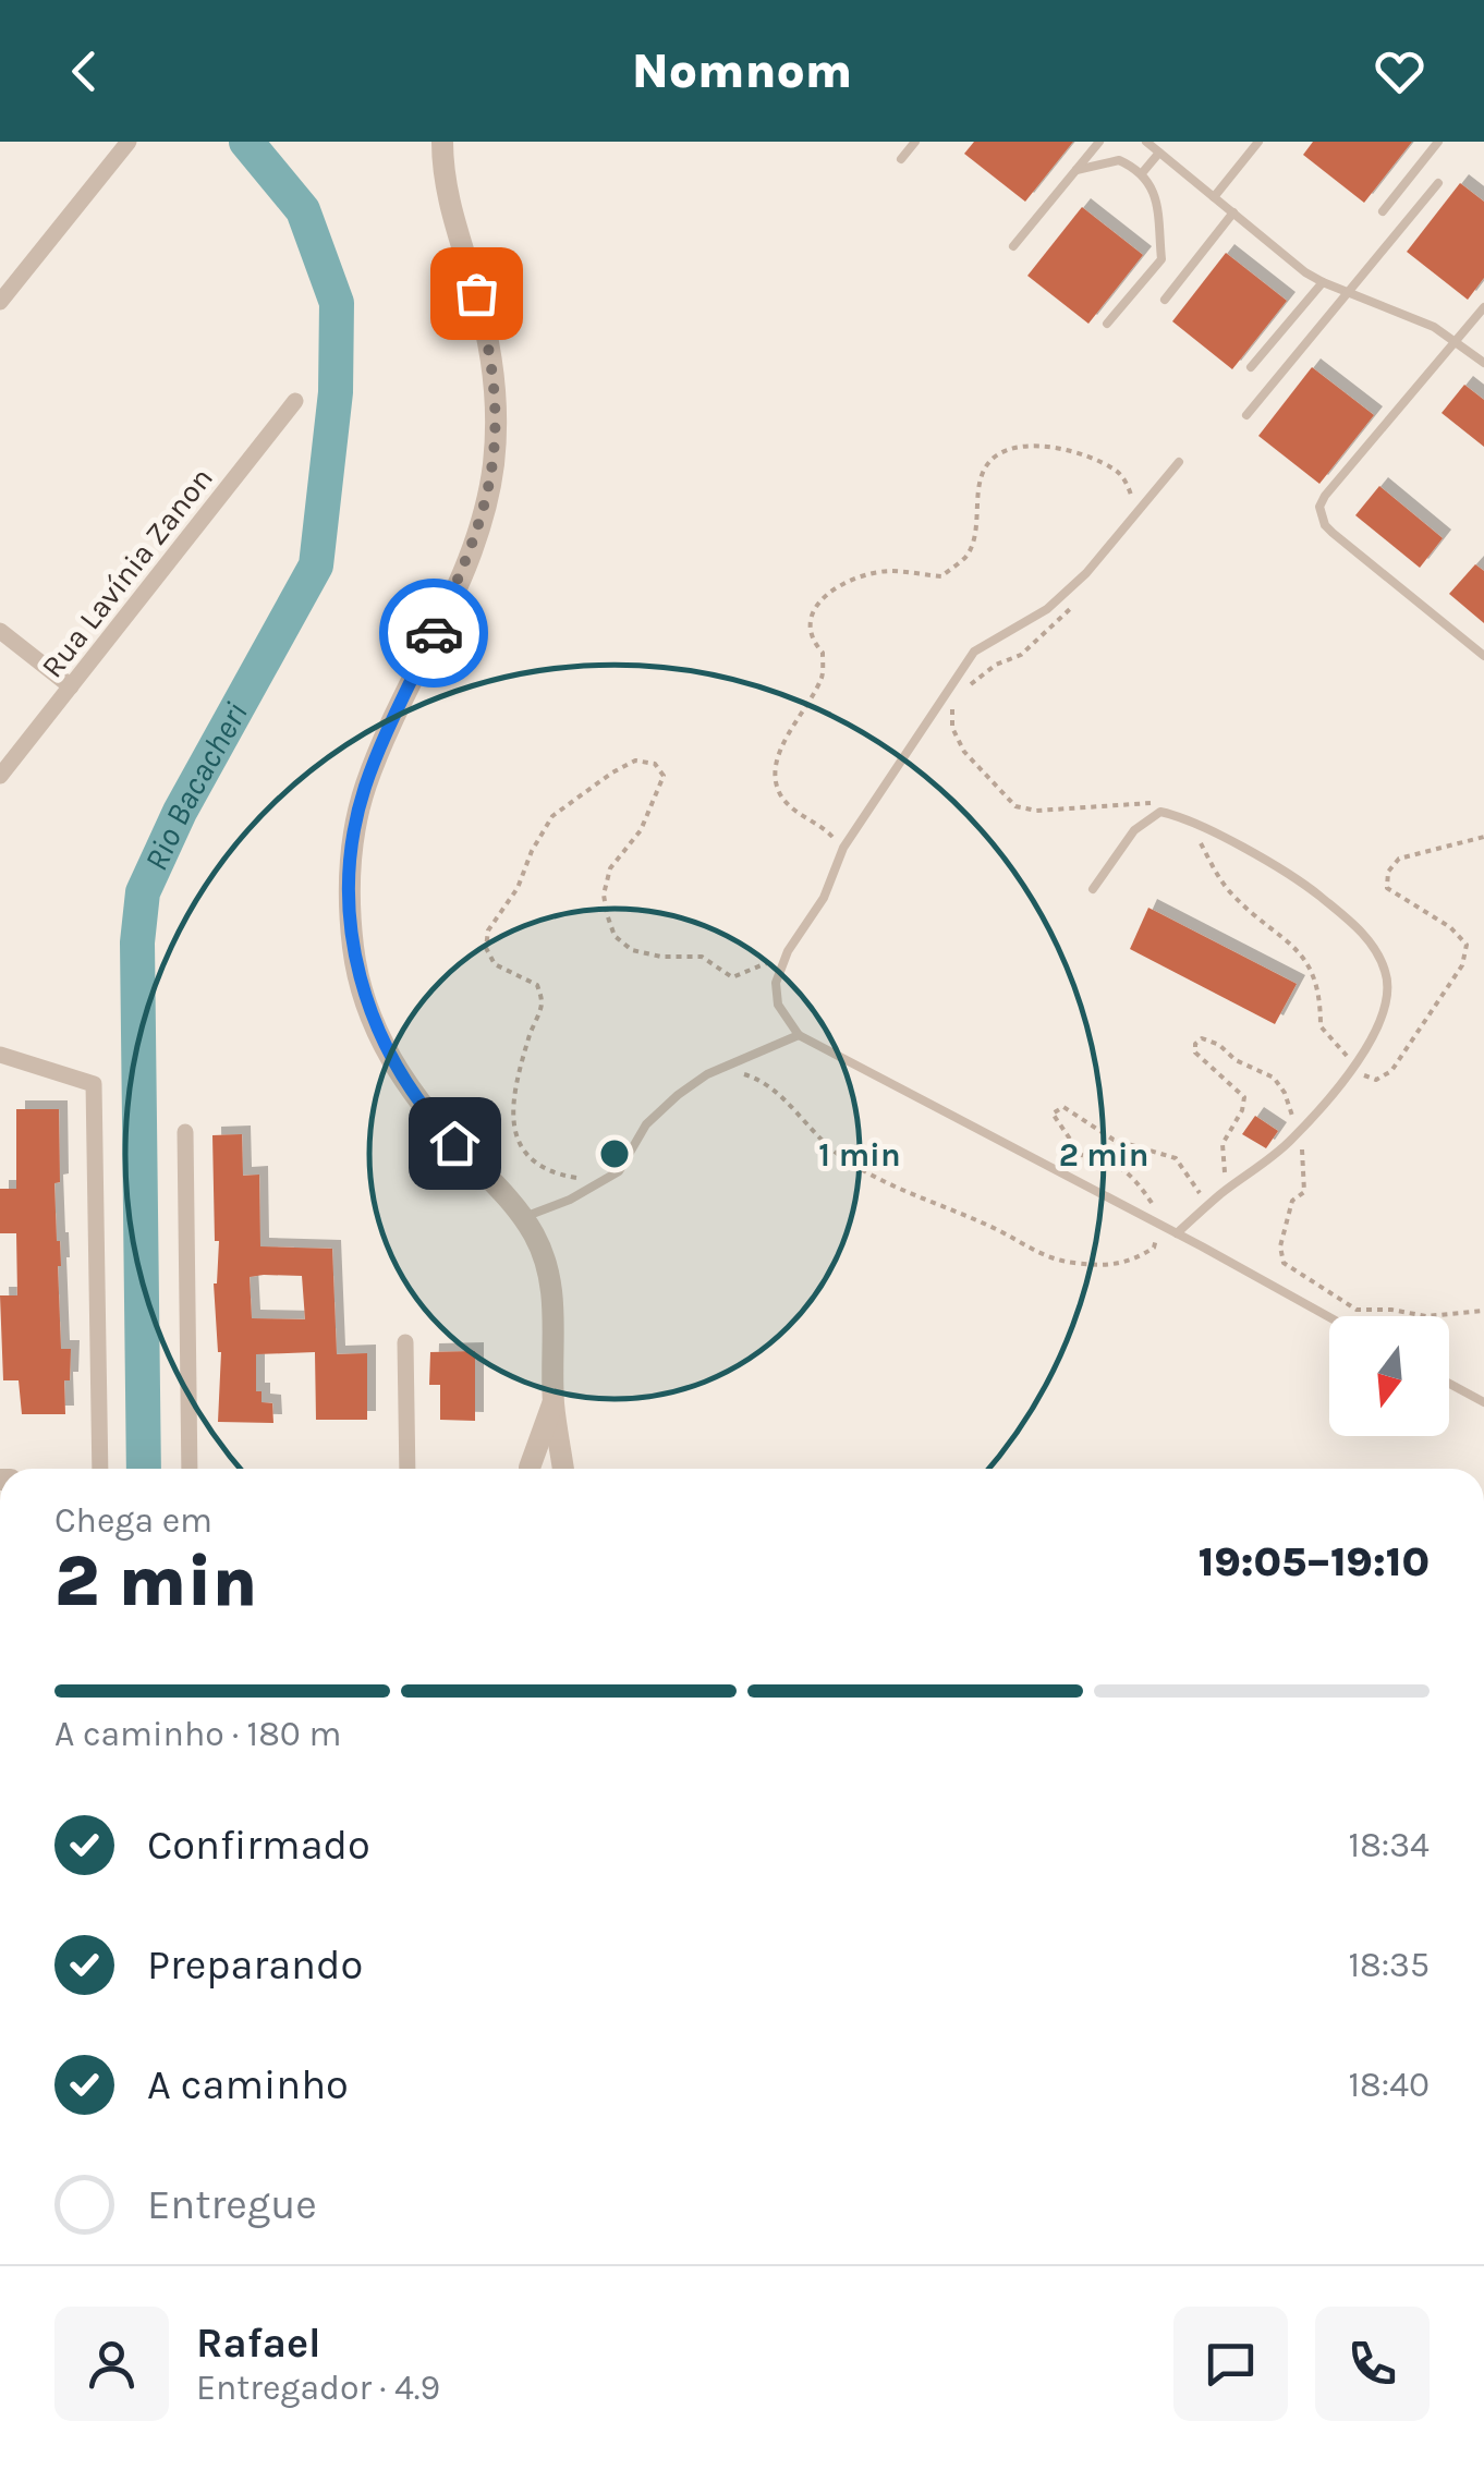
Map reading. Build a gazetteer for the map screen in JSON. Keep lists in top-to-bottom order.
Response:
{
  "streets": {
    "street": ["Rua Lavínia Zanon"]
  },
  "water": ["Rio Bacacheri"],
  "north": "bottom",
  "page": {
    "header": "Nomnom",
    "heading": ["2 min", "Chega em", "19:05–19:10"],
    "panel": ["Rafael", "Entregador · 4.9"],
    "bar": "A caminho · 180 m",
    "list": [
      ["Confirmado", "18:34"],
      ["Preparando", "18:35"],
      ["A caminho", "18:40"],
      "Entregue"
    ]
  },
  "rings": ["1 min", "2 min"]
}
